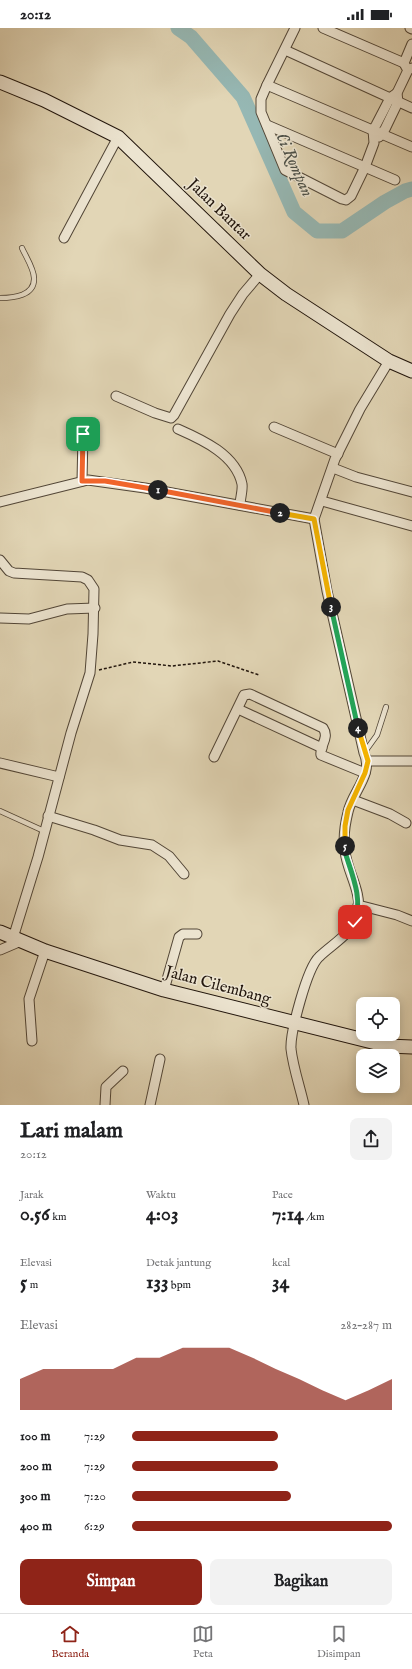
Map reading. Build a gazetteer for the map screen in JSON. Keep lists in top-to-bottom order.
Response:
{
  "streets": {
    "street": ["Jalan Bantar", "Jalan Cilembang"]
  },
  "water": ["Ci Rompan"],
  "page": {
    "status": "20:12",
    "pins": [
      "1",
      "2",
      "3",
      "4",
      "5"
    ],
    "heading": ["Lari malam", "20:12"],
    "stats": [
      ["Jarak", "0.56 km"],
      ["Waktu", "4:03"],
      ["Pace", "7:14 /km"],
      ["Elevasi", "5 m"],
      ["Detak jantung", "133 bpm"],
      ["kcal", "34"]
    ],
    "chart": ["Elevasi", "282–287 m"],
    "list": [
      {
        "name": "100 m",
        "note": "7:29"
      },
      {
        "name": "200 m",
        "note": "7:29"
      },
      {
        "name": "300 m",
        "note": "7:20"
      },
      {
        "name": "400 m",
        "note": "6:29"
      }
    ],
    "buttons": ["Simpan", "Bagikan"],
    "tabs": ["Beranda", "Peta", "Disimpan"]
  }
}
